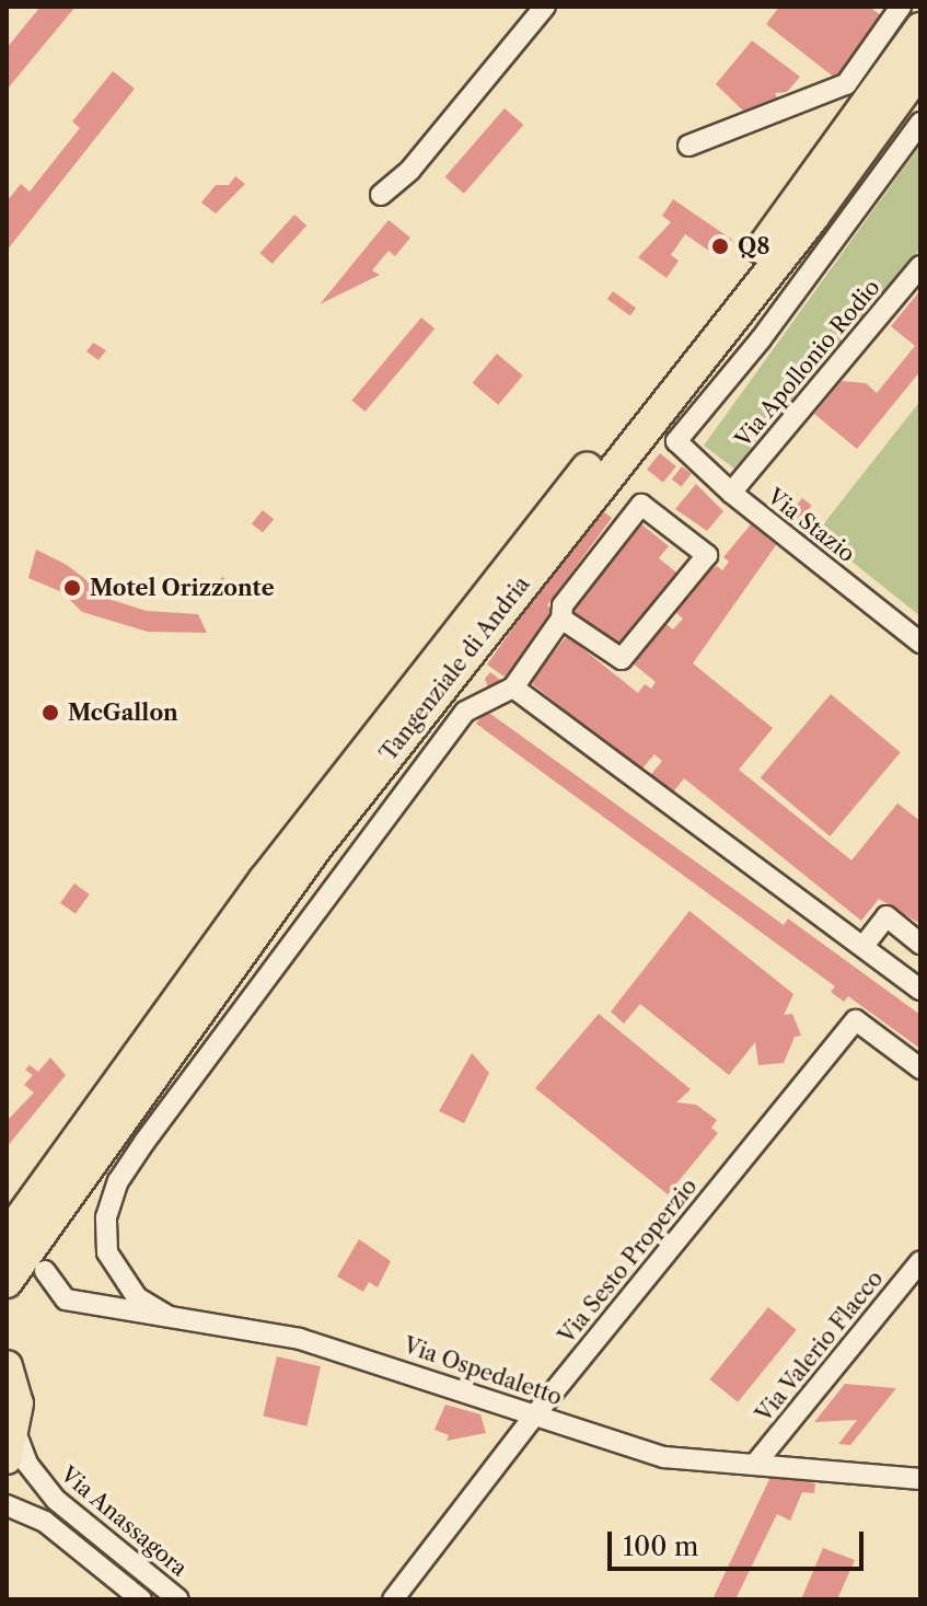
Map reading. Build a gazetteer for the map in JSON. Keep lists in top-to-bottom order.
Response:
{
  "streets": {
    "main road": ["Tangenziale di Andria"],
    "street": [
      "Via Apollonio Rodio",
      "Via Stazio",
      "Via Sesto Properzio",
      "Via Valerio Flacco",
      "Via Ospedaletto",
      "Via Anassagora"
    ]
  },
  "crossings": [
    ["Via Apollonio Rodio", "Via Stazio"],
    ["Via Sesto Properzio", "Via Ospedaletto"],
    ["Via Valerio Flacco", "Via Ospedaletto"]
  ],
  "places": ["Q8", "Motel Orizzonte", "McGallon"],
  "scale_bar": "100 m"
}
